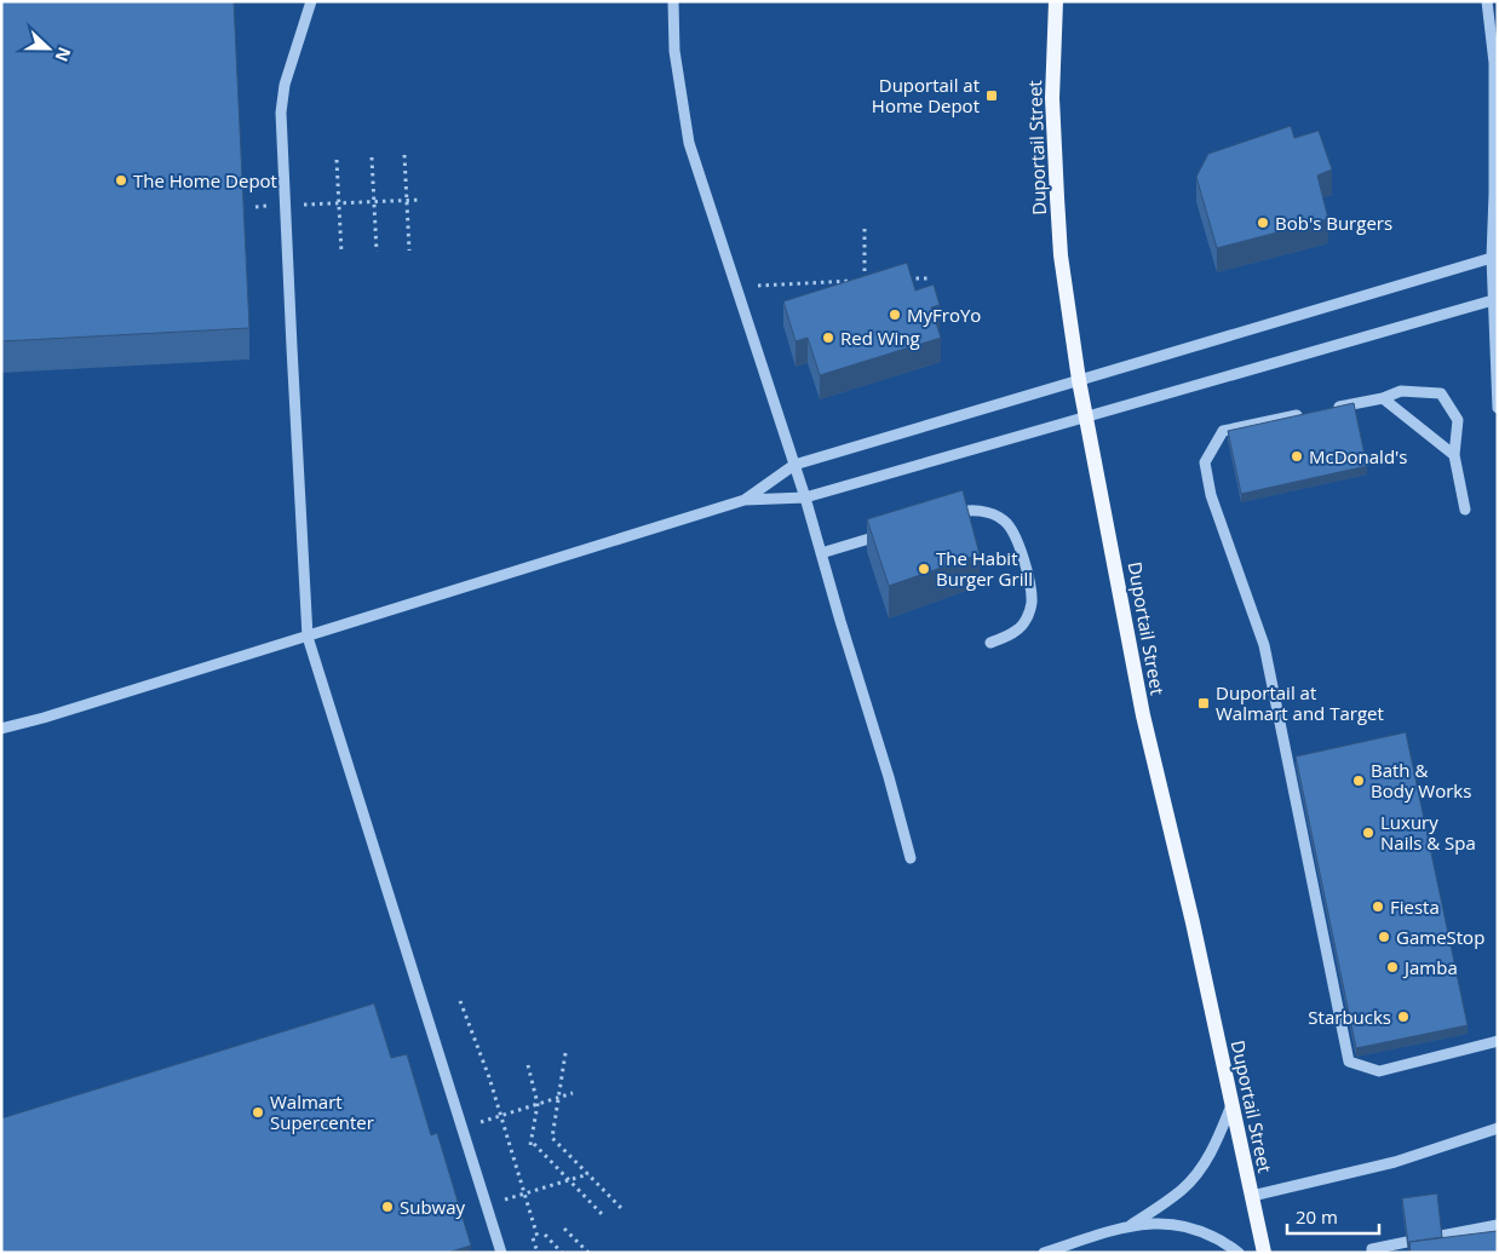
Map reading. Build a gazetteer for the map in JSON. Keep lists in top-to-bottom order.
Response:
{
  "streets": {
    "main road": ["Duportail Street"]
  },
  "places": {
    "transit": ["Duportail at Home Depot", "Duportail at Walmart and Target"],
    "other": [
      "The Home Depot",
      "Bob's Burgers",
      "MyFroYo",
      "Red Wing",
      "McDonald's",
      "The Habit Burger Grill",
      "Bath & Body Works",
      "Luxury Nails & Spa",
      "Fiesta",
      "GameStop",
      "Jamba",
      "Starbucks",
      "Walmart Supercenter",
      "Subway"
    ]
  },
  "scale_bar": "20 m",
  "north": "right"
}
